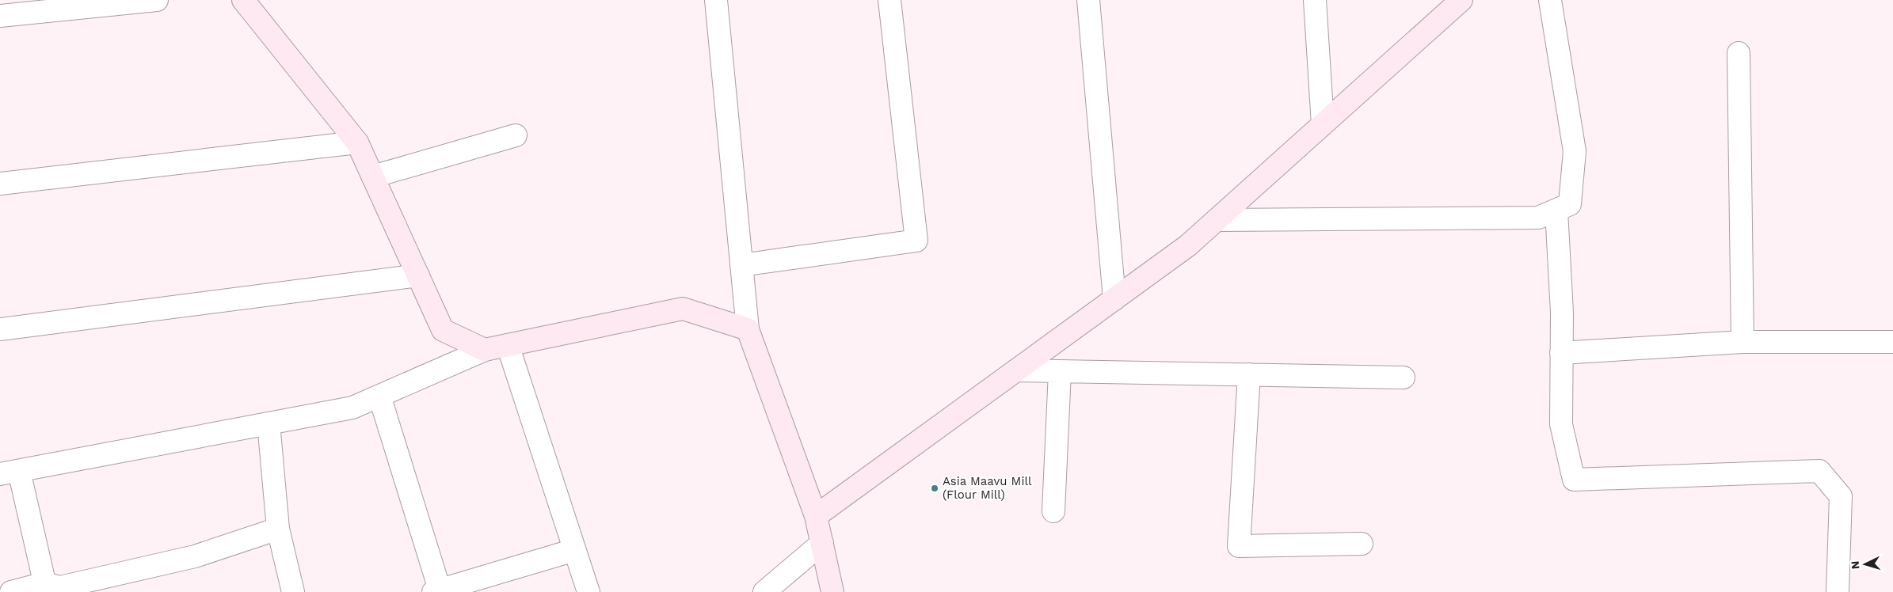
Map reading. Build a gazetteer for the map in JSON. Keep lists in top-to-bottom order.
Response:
{
  "places": ["Asia Maavu Mill (Flour Mill)"],
  "north": "left"
}
